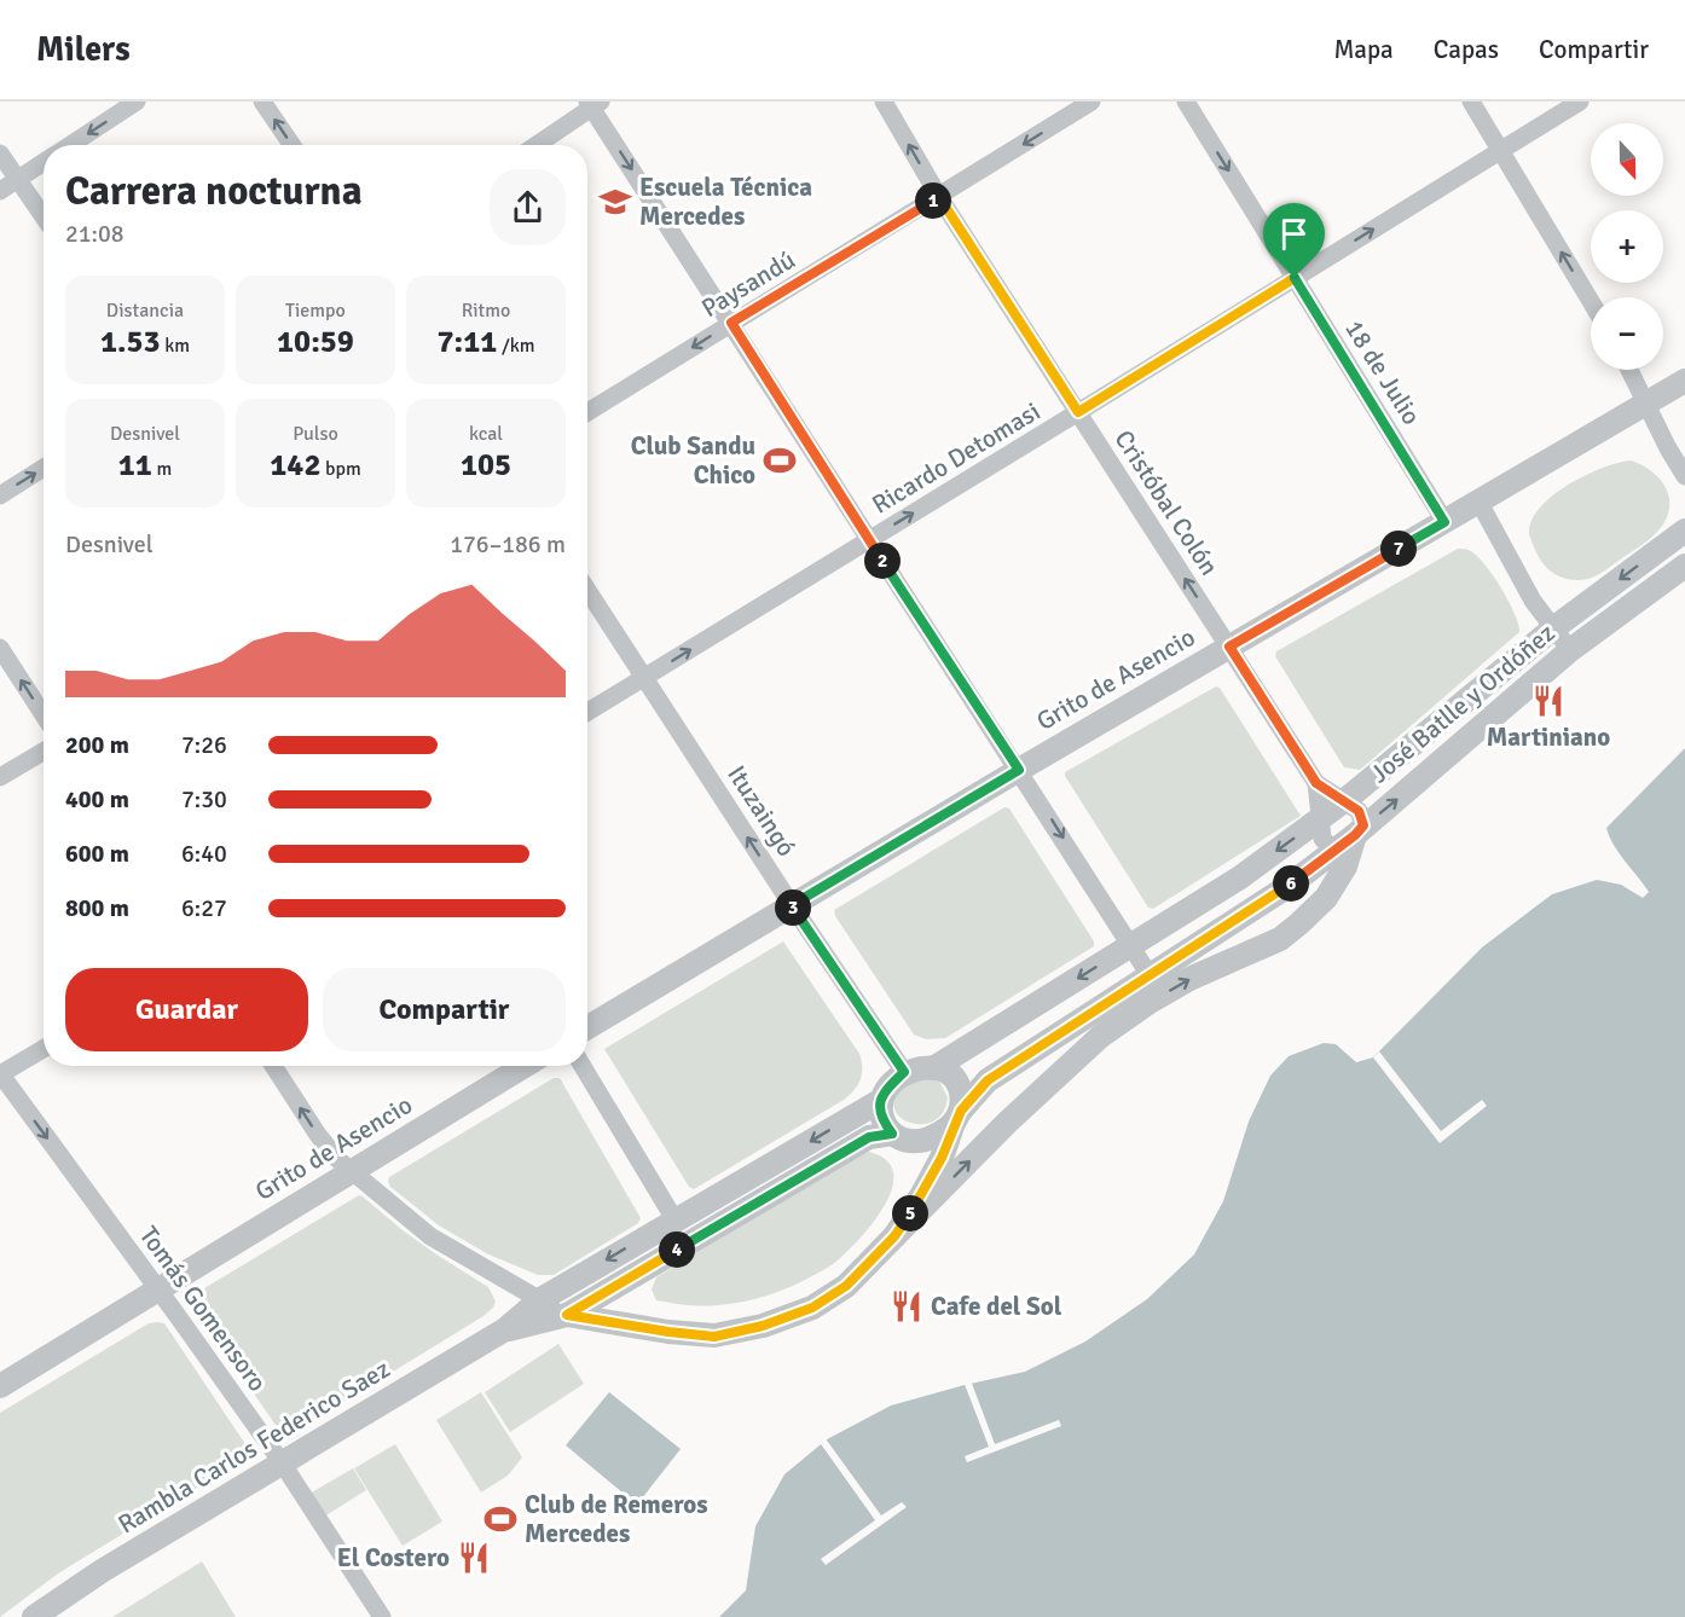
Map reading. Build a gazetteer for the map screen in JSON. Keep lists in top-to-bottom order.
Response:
{
  "streets": {
    "street": [
      "Paysandú",
      "18 de Julio",
      "Ricardo Detomasi",
      "Cristóbal Colón",
      "Grito de Asencio",
      "José Batlle y Ordóñez",
      "Ituzaingó",
      "Tomás Gomensoro",
      "Rambla Carlos Federico Saez"
    ]
  },
  "crossings": [
    ["Paysandú", "Cristóbal Colón"],
    ["18 de Julio", "Ricardo Detomasi"],
    ["18 de Julio", "Grito de Asencio"],
    ["Ricardo Detomasi", "Cristóbal Colón"],
    ["Ricardo Detomasi", "Ituzaingó"],
    ["Cristóbal Colón", "Grito de Asencio"],
    ["Grito de Asencio", "Ituzaingó"],
    ["Grito de Asencio", "Tomás Gomensoro"],
    ["José Batlle y Ordóñez", "Ituzaingó"],
    ["José Batlle y Ordóñez", "Rambla Carlos Federico Saez"],
    ["Ituzaingó", "Rambla Carlos Federico Saez"],
    ["Tomás Gomensoro", "Rambla Carlos Federico Saez"]
  ],
  "one_way": [
    "Paysandú",
    "18 de Julio",
    "Ricardo Detomasi",
    "Cristóbal Colón",
    "Ituzaingó",
    "Tomás Gomensoro"
  ],
  "places": {
    "school or university": ["Escuela Técnica Mercedes"],
    "sports": ["Club Sandu Chico", "Club de Remeros Mercedes"],
    "restaurant": ["Martiniano", "Cafe del Sol", "El Costero"]
  },
  "north": "bottom",
  "page": {
    "header": "Milers",
    "nav": ["Mapa", "Capas", "Compartir"],
    "map_buttons": ["+", "−"],
    "heading": ["Carrera nocturna", "21:08"],
    "pins": [
      "1",
      "7",
      "2",
      "6",
      "3",
      "5",
      "4"
    ],
    "stats": [
      ["Distancia", "1.53 km"],
      ["Tiempo", "10:59"],
      ["Ritmo", "7:11 /km"],
      ["Desnivel", "11 m"],
      ["Pulso", "142 bpm"],
      ["kcal", "105"]
    ],
    "chart": ["Desnivel", "176–186 m"],
    "list": [
      {
        "name": "200 m",
        "note": "7:26"
      },
      {
        "name": "400 m",
        "note": "7:30"
      },
      {
        "name": "600 m",
        "note": "6:40"
      },
      {
        "name": "800 m",
        "note": "6:27"
      }
    ],
    "buttons": ["Guardar", "Compartir"]
  }
}
